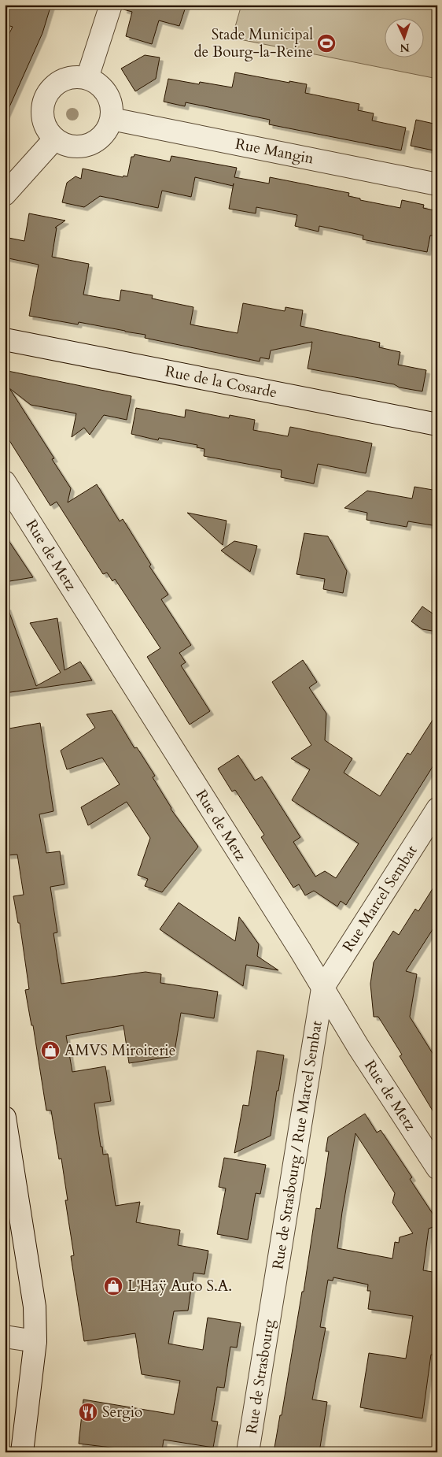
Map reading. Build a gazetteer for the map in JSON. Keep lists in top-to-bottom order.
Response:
{
  "streets": {
    "street": [
      "Rue Mangin",
      "Rue de la Cosarde",
      "Rue de Metz",
      "Rue Marcel Sembat",
      "Rue de Strasbourg / Rue Marcel Sembat",
      "Rue de Strasbourg"
    ]
  },
  "crossings": [
    ["Rue de Metz", "Rue Marcel Sembat"],
    ["Rue de Metz", "Rue de Strasbourg / Rue Marcel Sembat"],
    ["Rue Marcel Sembat", "Rue de Strasbourg / Rue Marcel Sembat"],
    ["Rue de Strasbourg / Rue Marcel Sembat", "Rue de Strasbourg"]
  ],
  "places": {
    "sports": ["Stade Municipal de Bourg-la-Reine"],
    "shop": ["AMVS Miroiterie", "L'Haÿ Auto S.A."],
    "restaurant": ["Sergio"]
  },
  "north": "bottom"
}
